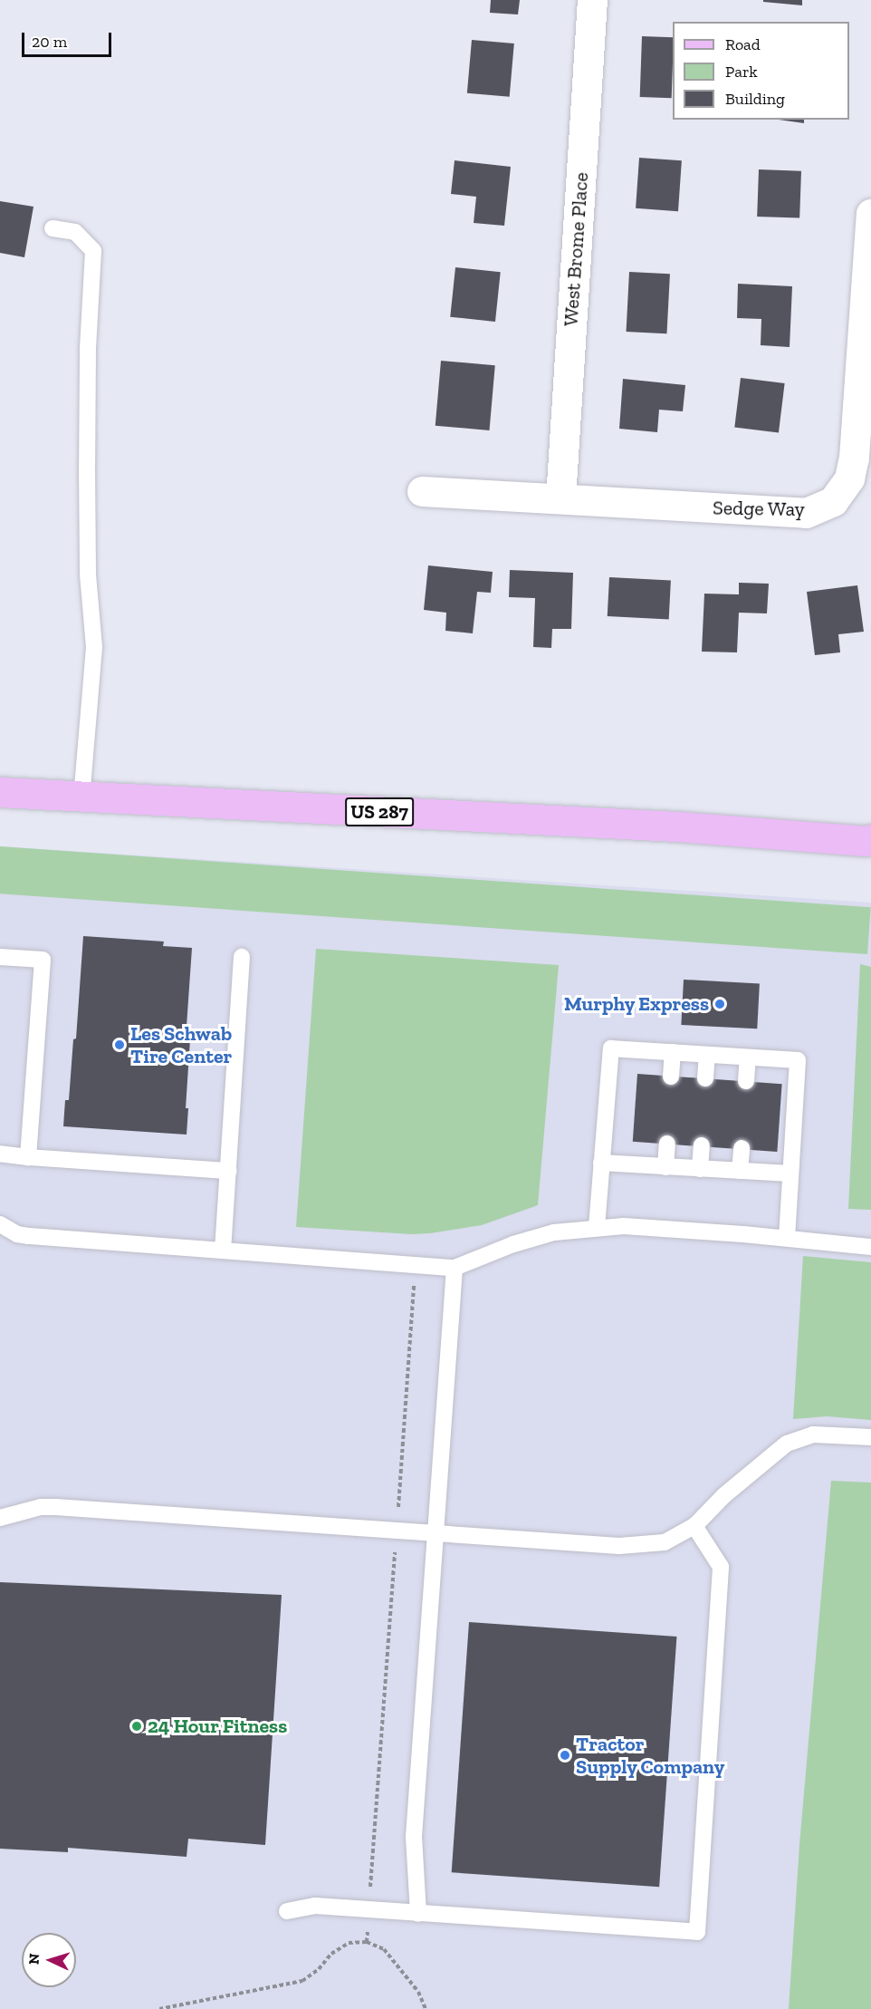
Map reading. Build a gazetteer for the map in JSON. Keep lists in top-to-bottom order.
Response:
{
  "streets": {
    "main road": ["US 287"],
    "street": ["West Brome Place", "Sedge Way"]
  },
  "crossings": [
    ["West Brome Place", "Sedge Way"]
  ],
  "places": [
    "Murphy Express",
    "Les Schwab Tire Center",
    "24 Hour Fitness",
    "Tractor Supply Company"
  ],
  "legend": ["Road", "Park", "Building"],
  "scale_bar": "20 m",
  "north": "left"
}
